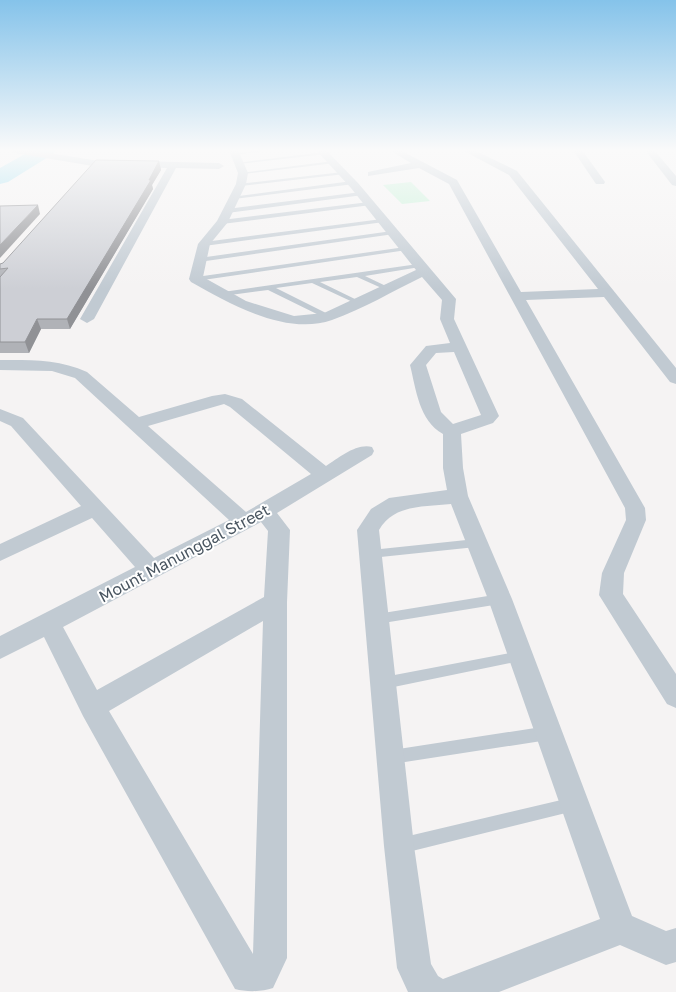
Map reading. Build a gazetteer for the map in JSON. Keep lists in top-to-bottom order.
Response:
{
  "streets": {
    "street": ["Mount Manunggal Street"]
  }
}
